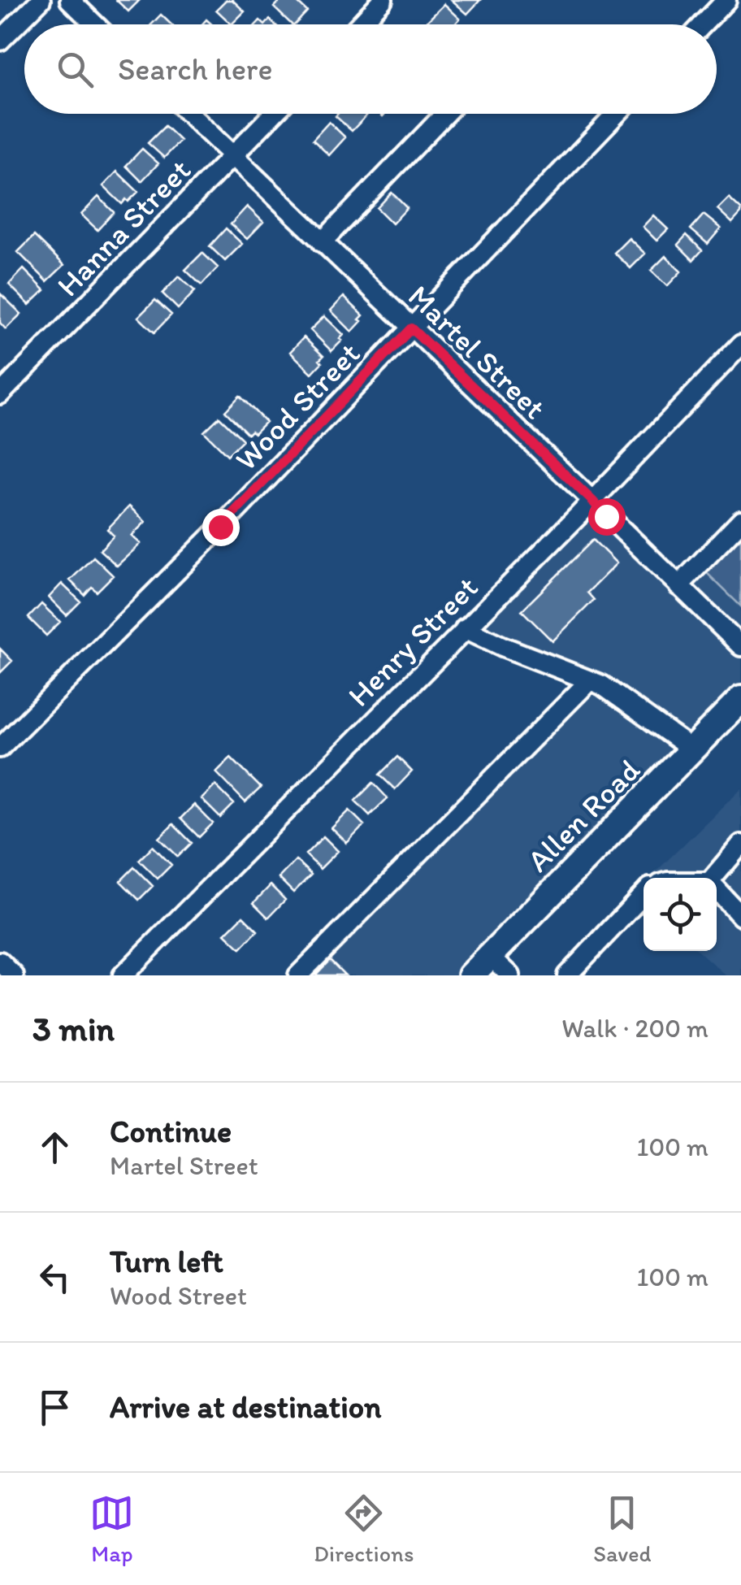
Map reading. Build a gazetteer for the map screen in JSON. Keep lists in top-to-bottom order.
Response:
{
  "streets": {
    "main road": ["Allen Road"],
    "street": [
      "Hanna Street",
      "Martel Street",
      "Wood Street",
      "Henry Street"
    ]
  },
  "crossings": [
    ["Hanna Street", "Martel Street"],
    ["Martel Street", "Wood Street"],
    ["Martel Street", "Henry Street"]
  ],
  "page": {
    "search": "Search here",
    "heading": ["3 min", "Walk · 200 m"],
    "list": [
      ["Continue", "Martel Street", "100 m"],
      ["Turn left", "Wood Street", "100 m"],
      "Arrive at destination"
    ],
    "nav": ["Map", "Directions", "Saved"]
  }
}
